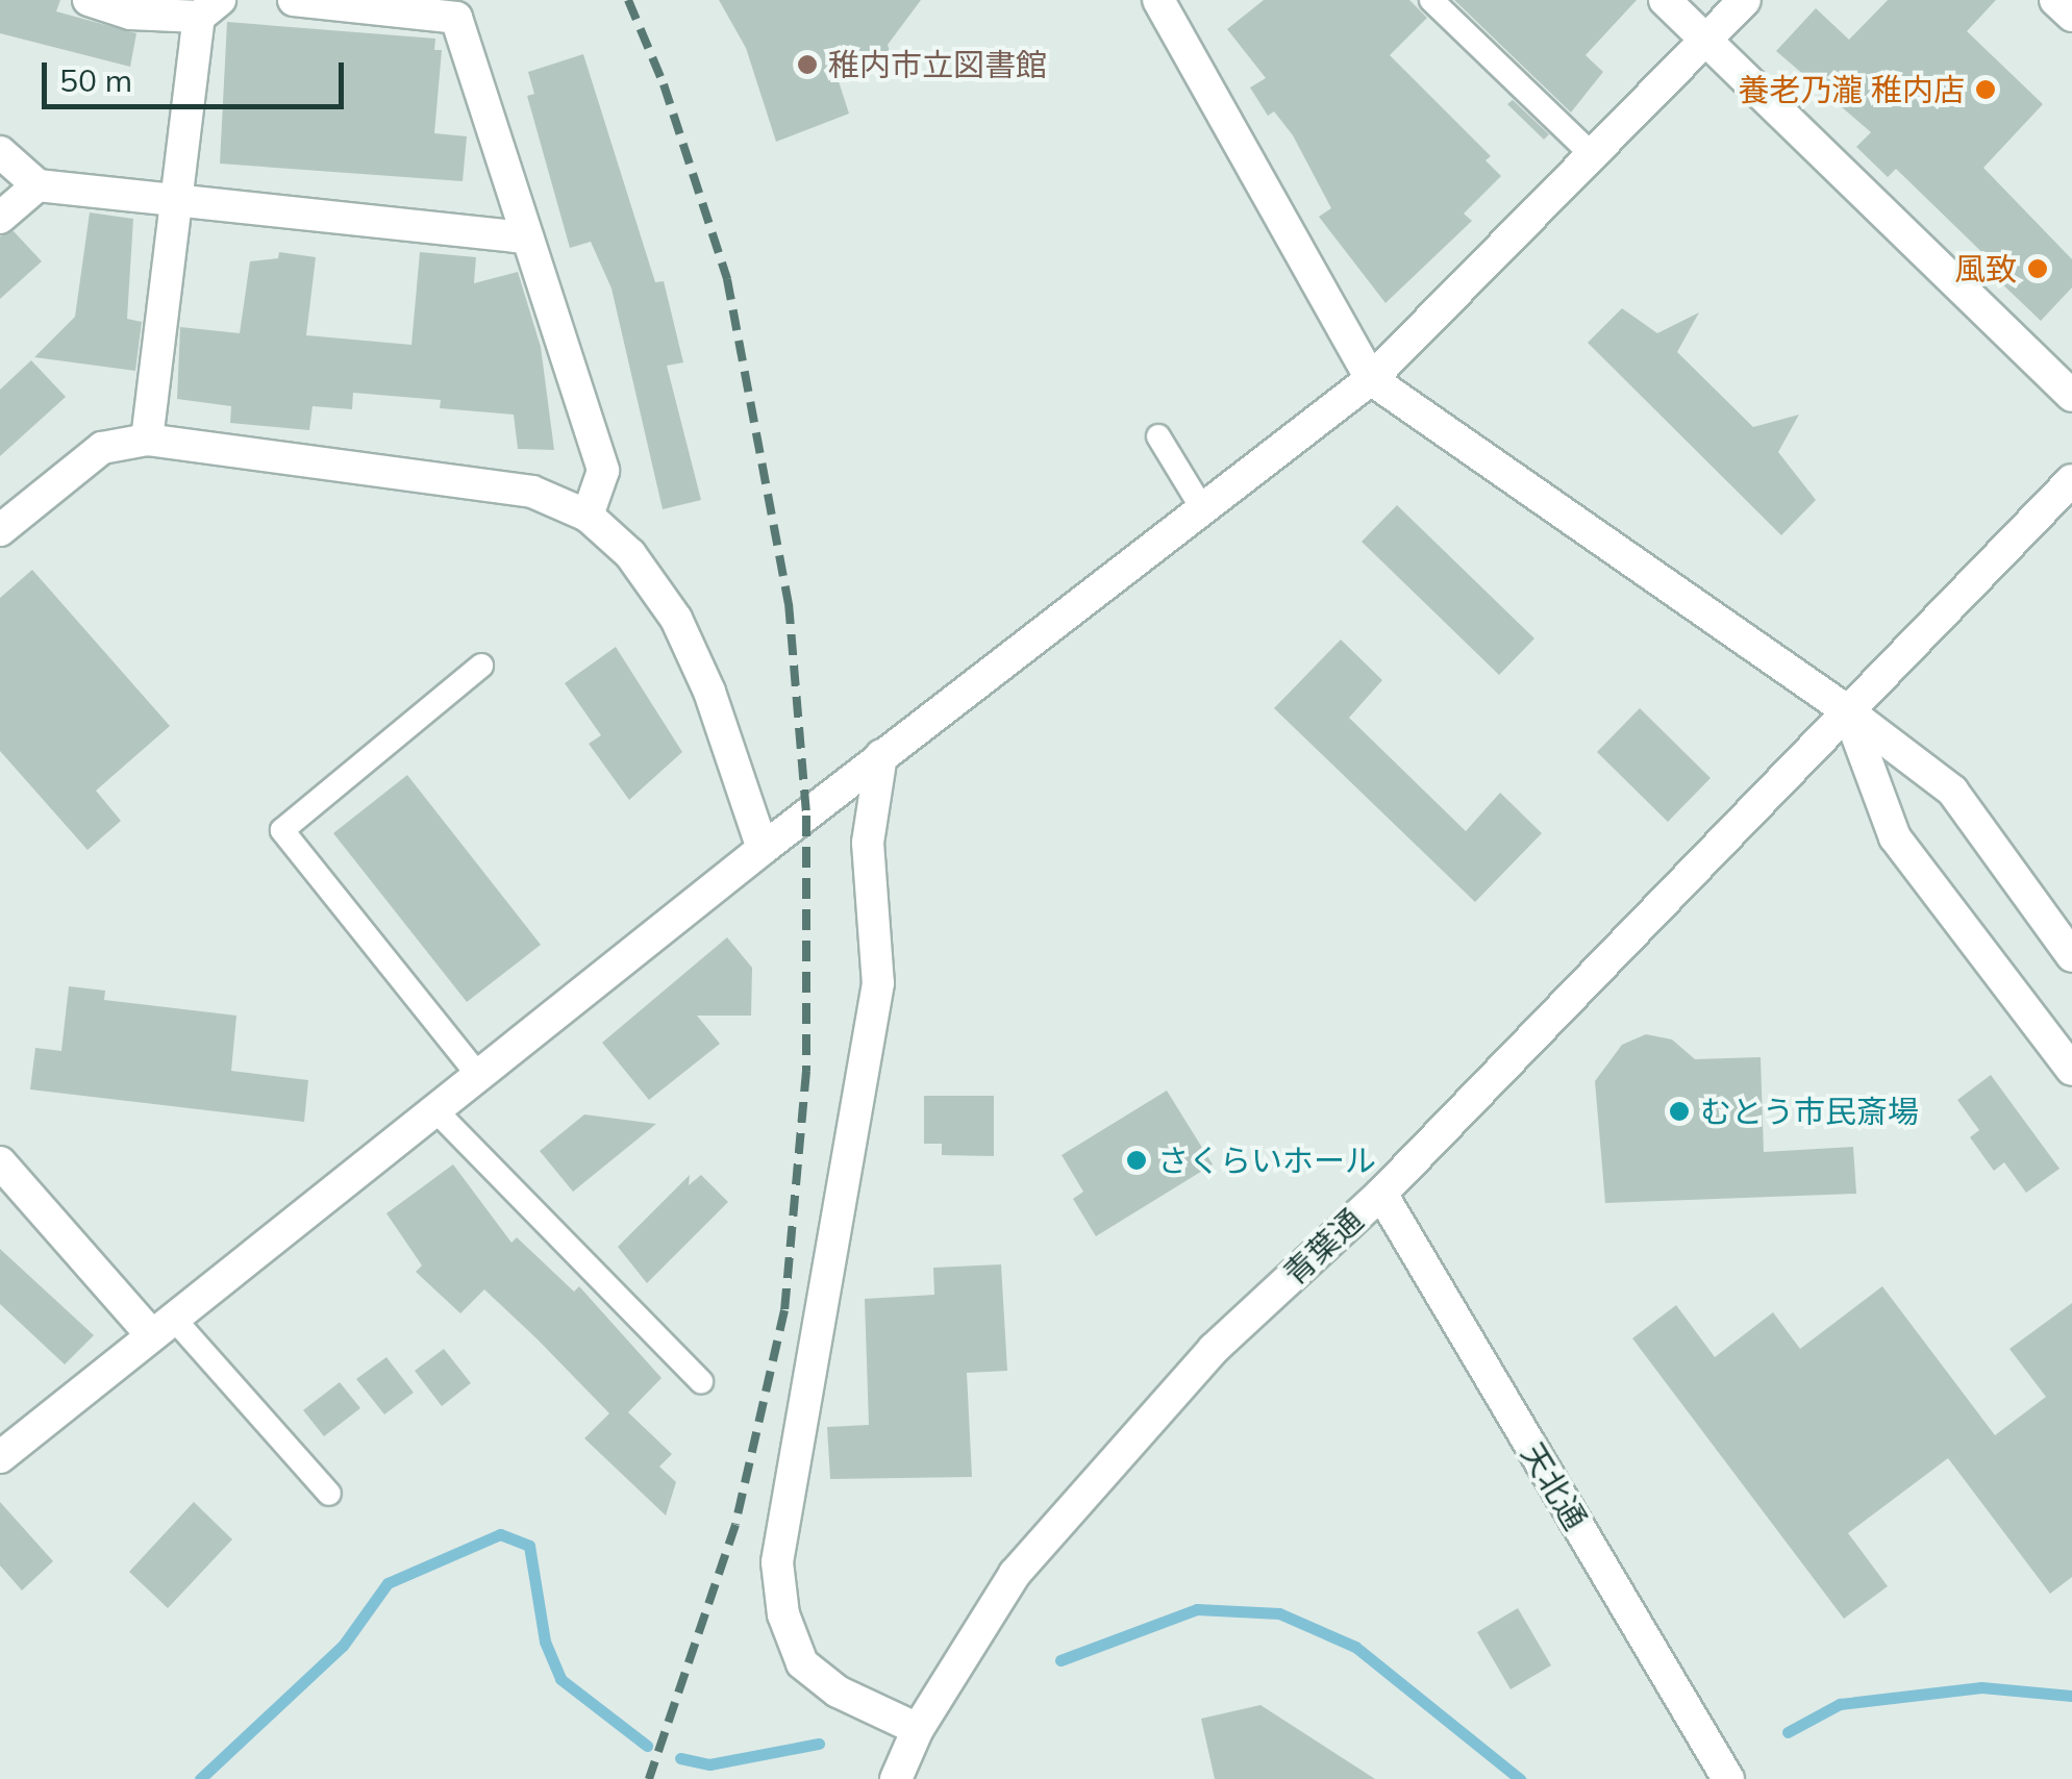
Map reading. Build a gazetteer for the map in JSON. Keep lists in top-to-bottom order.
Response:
{
  "streets": {
    "street": ["青葉通", "天北通"]
  },
  "crossings": [
    ["青葉通", "天北通"]
  ],
  "places": [
    "稚内市立図書館",
    "養老乃瀧 稚内店",
    "風致",
    "むとう市民斎場",
    "さくらいホール"
  ],
  "scale_bar": "50 m"
}
